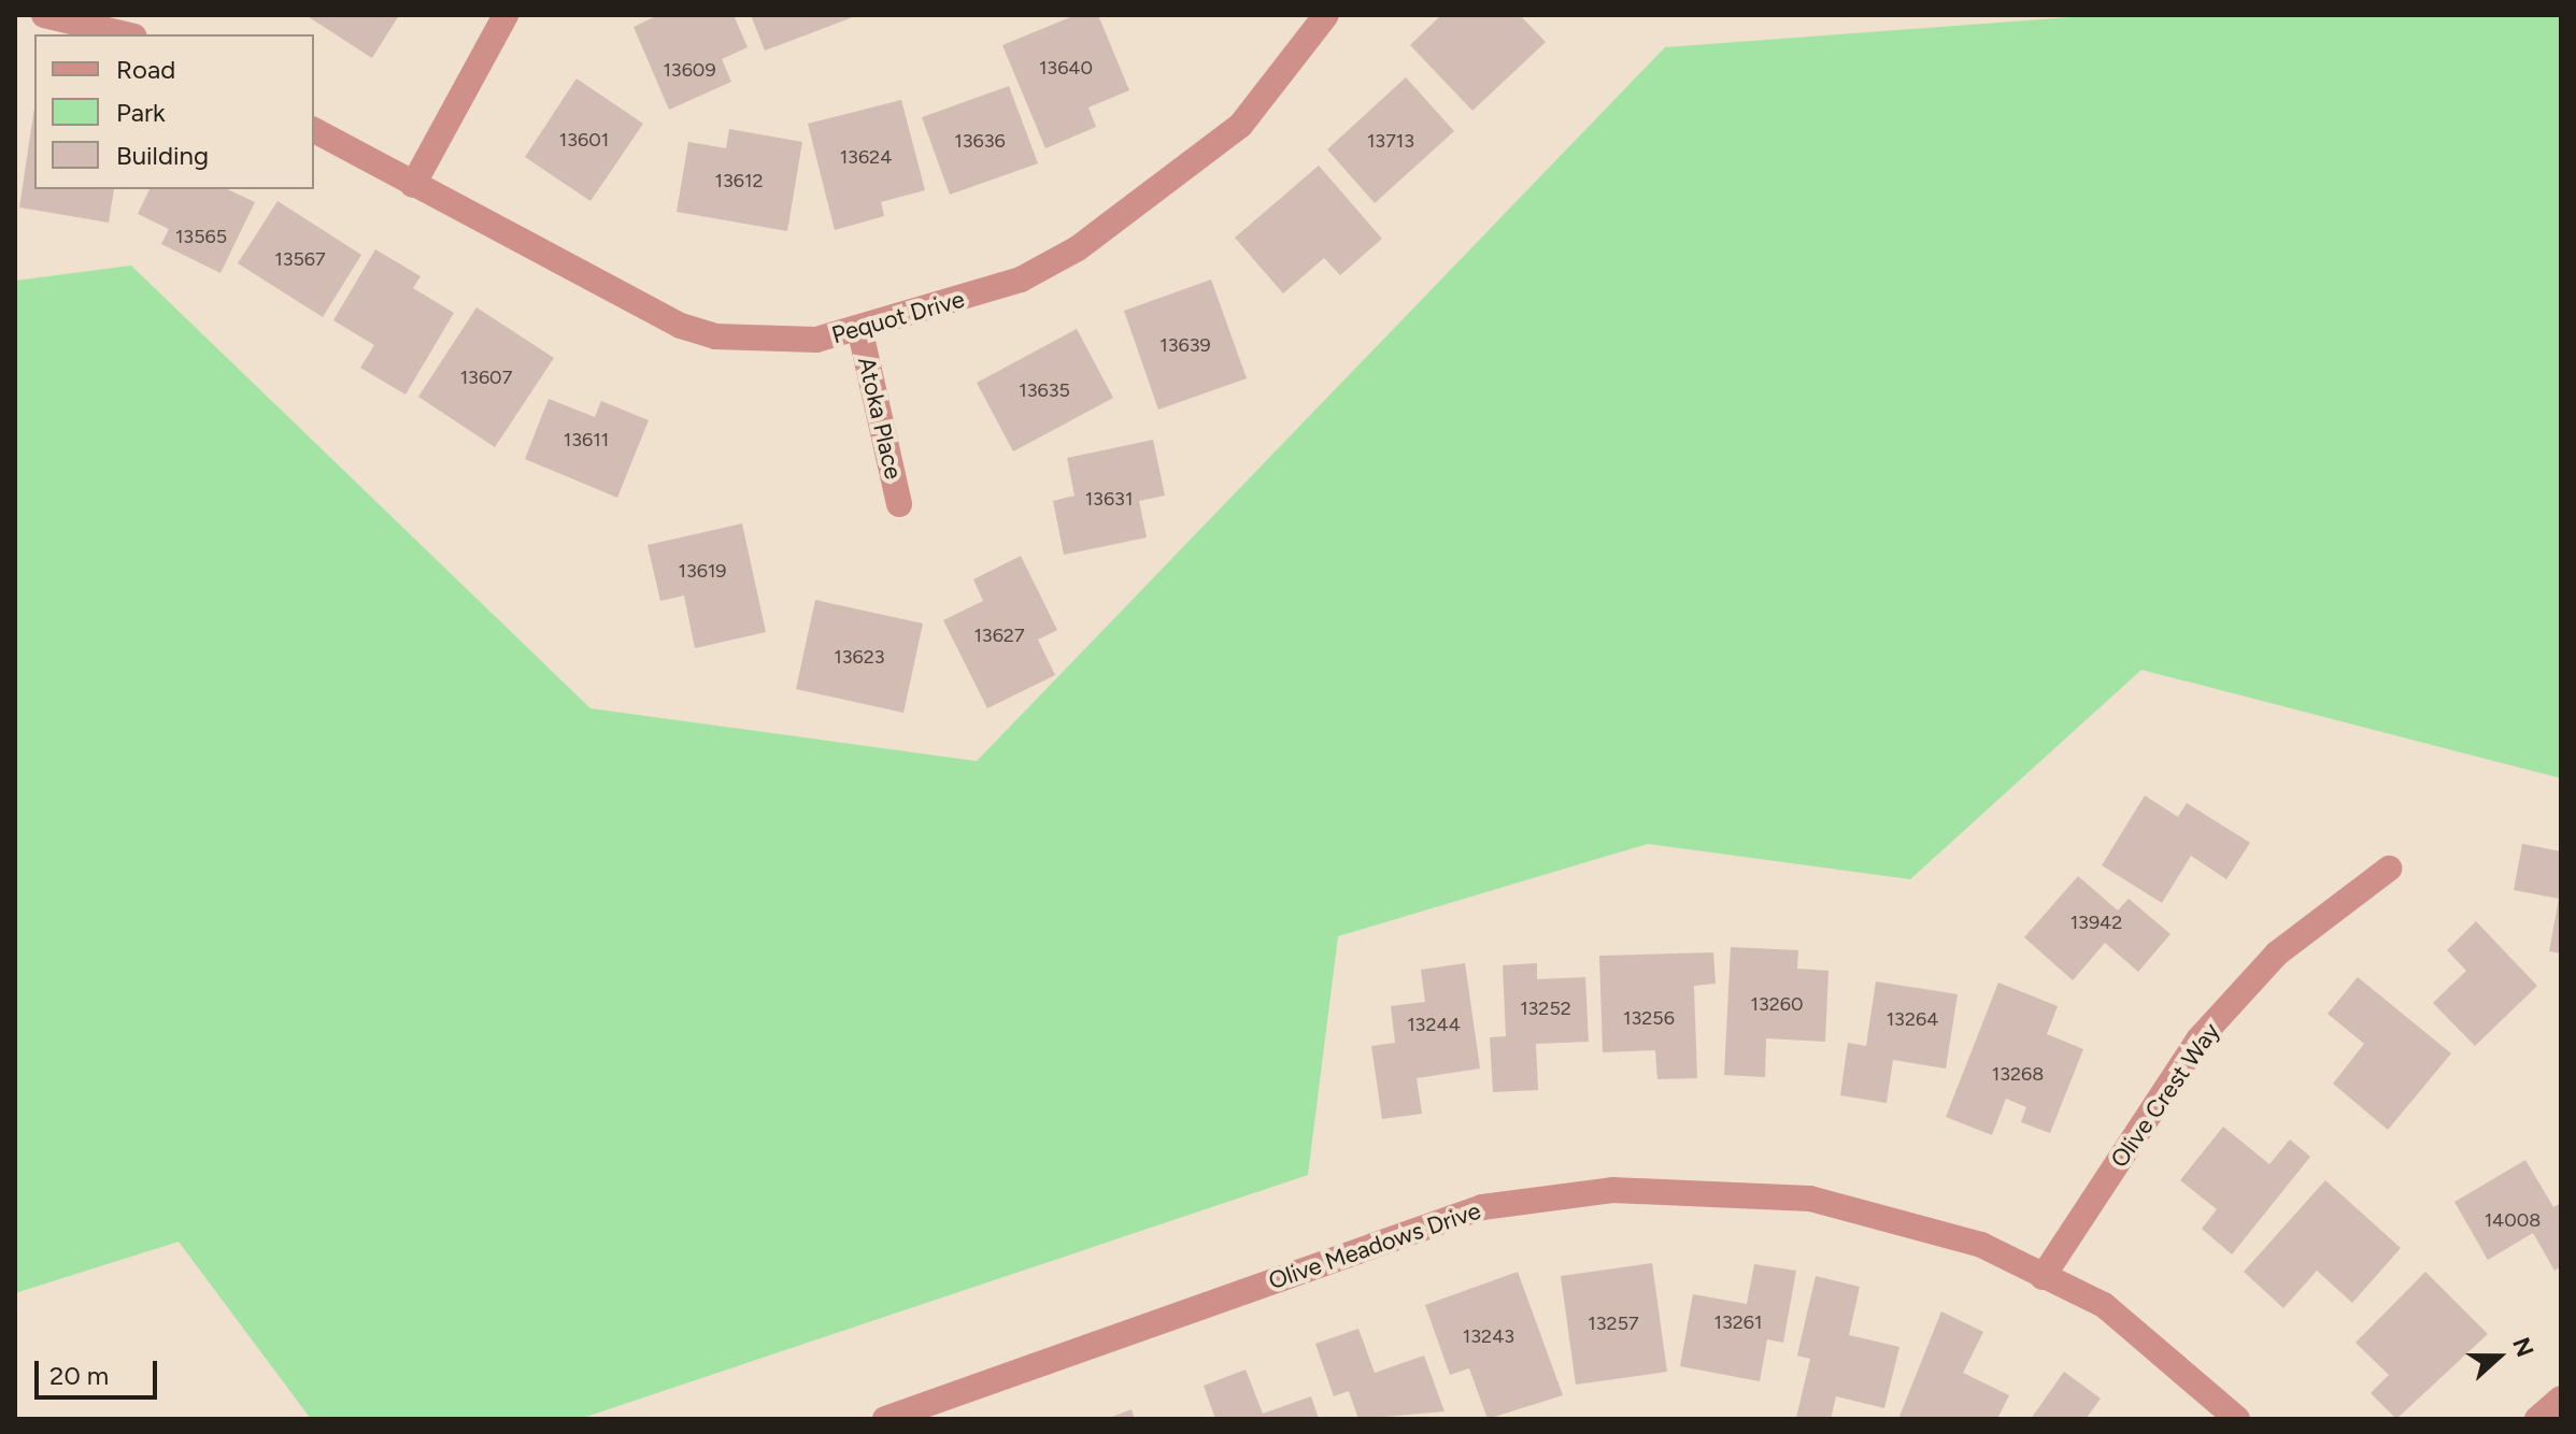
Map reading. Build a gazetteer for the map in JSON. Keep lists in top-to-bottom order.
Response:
{
  "streets": {
    "street": [
      "Pequot Drive",
      "Atoka Place",
      "Olive Crest Way",
      "Olive Meadows Drive"
    ]
  },
  "crossings": [
    ["Pequot Drive", "Atoka Place"],
    ["Olive Crest Way", "Olive Meadows Drive"]
  ],
  "house_numbers": [
    "13640",
    "13609",
    "13601",
    "13636",
    "13713",
    "13624",
    "13612",
    "13565",
    "13567",
    "13639",
    "13607",
    "13635",
    "13611",
    "13631",
    "13619",
    "13627",
    "13623",
    "13942",
    "13260",
    "13252",
    "13256",
    "13264",
    "13244",
    "13268",
    "14008",
    "13261",
    "13257",
    "13243"
  ],
  "legend": ["Road", "Park", "Building"],
  "scale_bar": "20 m",
  "north": "right"
}
